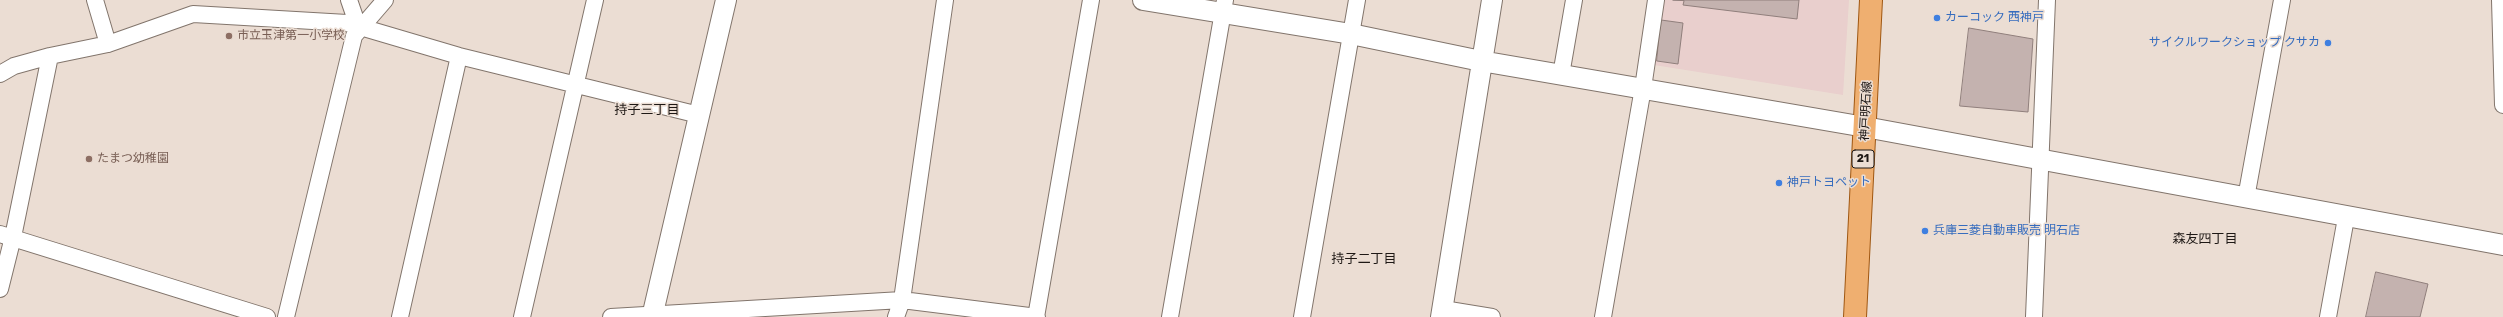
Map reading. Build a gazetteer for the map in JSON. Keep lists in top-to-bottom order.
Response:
{
  "streets": {
    "main road": ["神戸明石線", "21"]
  },
  "districts": ["持子三丁目", "森友四丁目", "持子二丁目"],
  "places": [
    "カーコック 西神戸",
    "市立玉津第一小学校",
    "サイクルワークショップ クサカ",
    "たまつ幼稚園",
    "神戸トヨペット",
    "兵庫三菱自動車販売 明石店"
  ]
}
